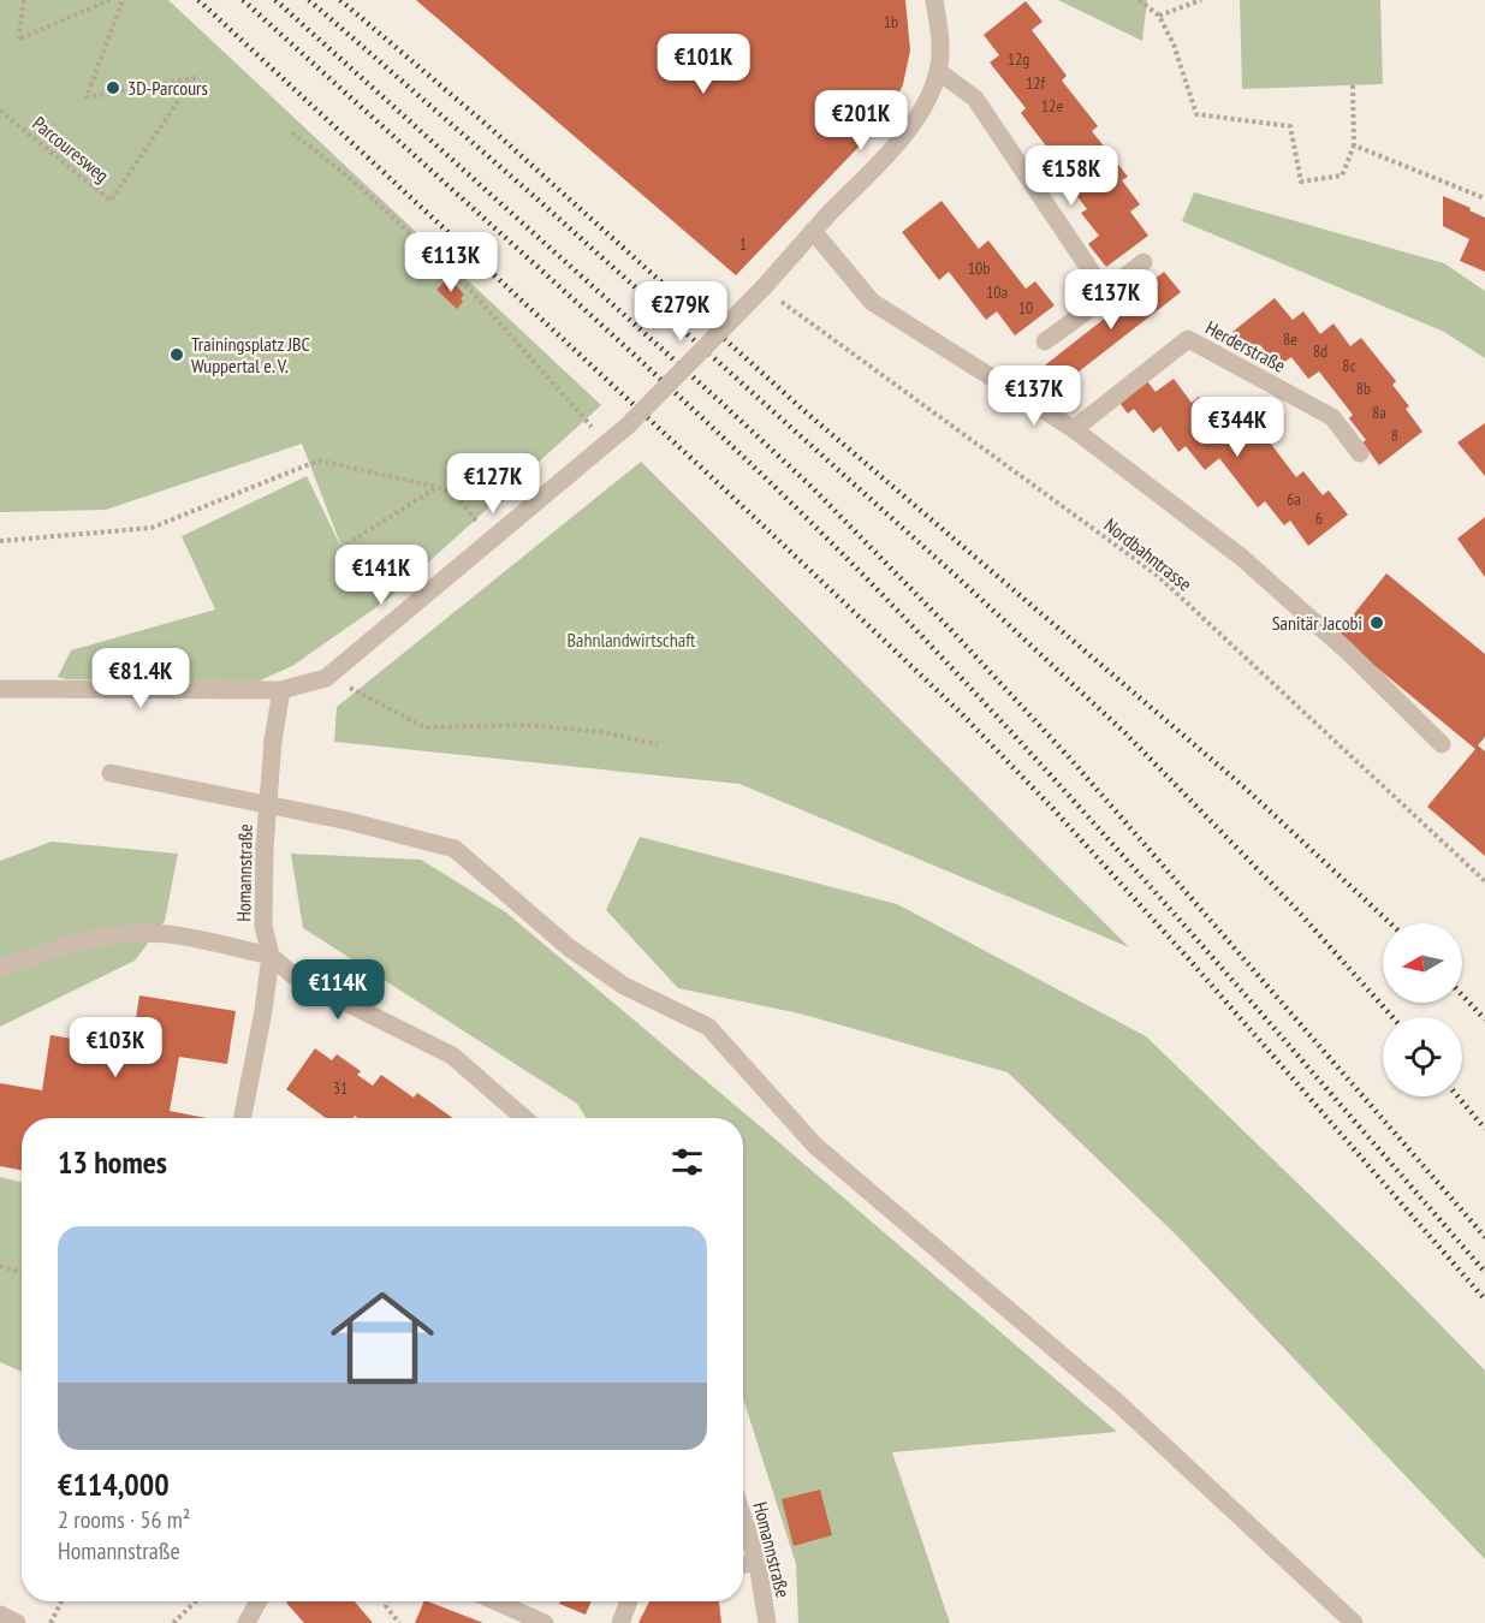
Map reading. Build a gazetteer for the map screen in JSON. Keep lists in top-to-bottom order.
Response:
{
  "streets": {
    "street": ["Herderstraße", "Homannstraße"],
    "path": ["Parcouresweg", "Nordbahntrasse"]
  },
  "parks": ["Bahnlandwirtschaft"],
  "places": ["3D-Parcours", "Trainingsplatz JBC Wuppertal e. V.", "Sanitär Jacobi"],
  "house_numbers": [
    "1b",
    "12g",
    "12f",
    "12e",
    "1",
    "10b",
    "10a",
    "10",
    "8e",
    "8d",
    "8c",
    "8b",
    "8a",
    "8",
    "6a",
    "6",
    "31"
  ],
  "north": "left",
  "page": {
    "price": [
      "€101K",
      "€201K",
      "€158K",
      "€113K",
      "€137K",
      "€279K",
      "€137K",
      "€344K",
      "€127K",
      "€141K",
      "€81.4K",
      "€114K",
      "€103K"
    ],
    "heading": "13 homes",
    "list": [
      {
        "name": "€114,000",
        "note": "2 rooms · 56 m² · Homannstraße"
      }
    ]
  }
}
